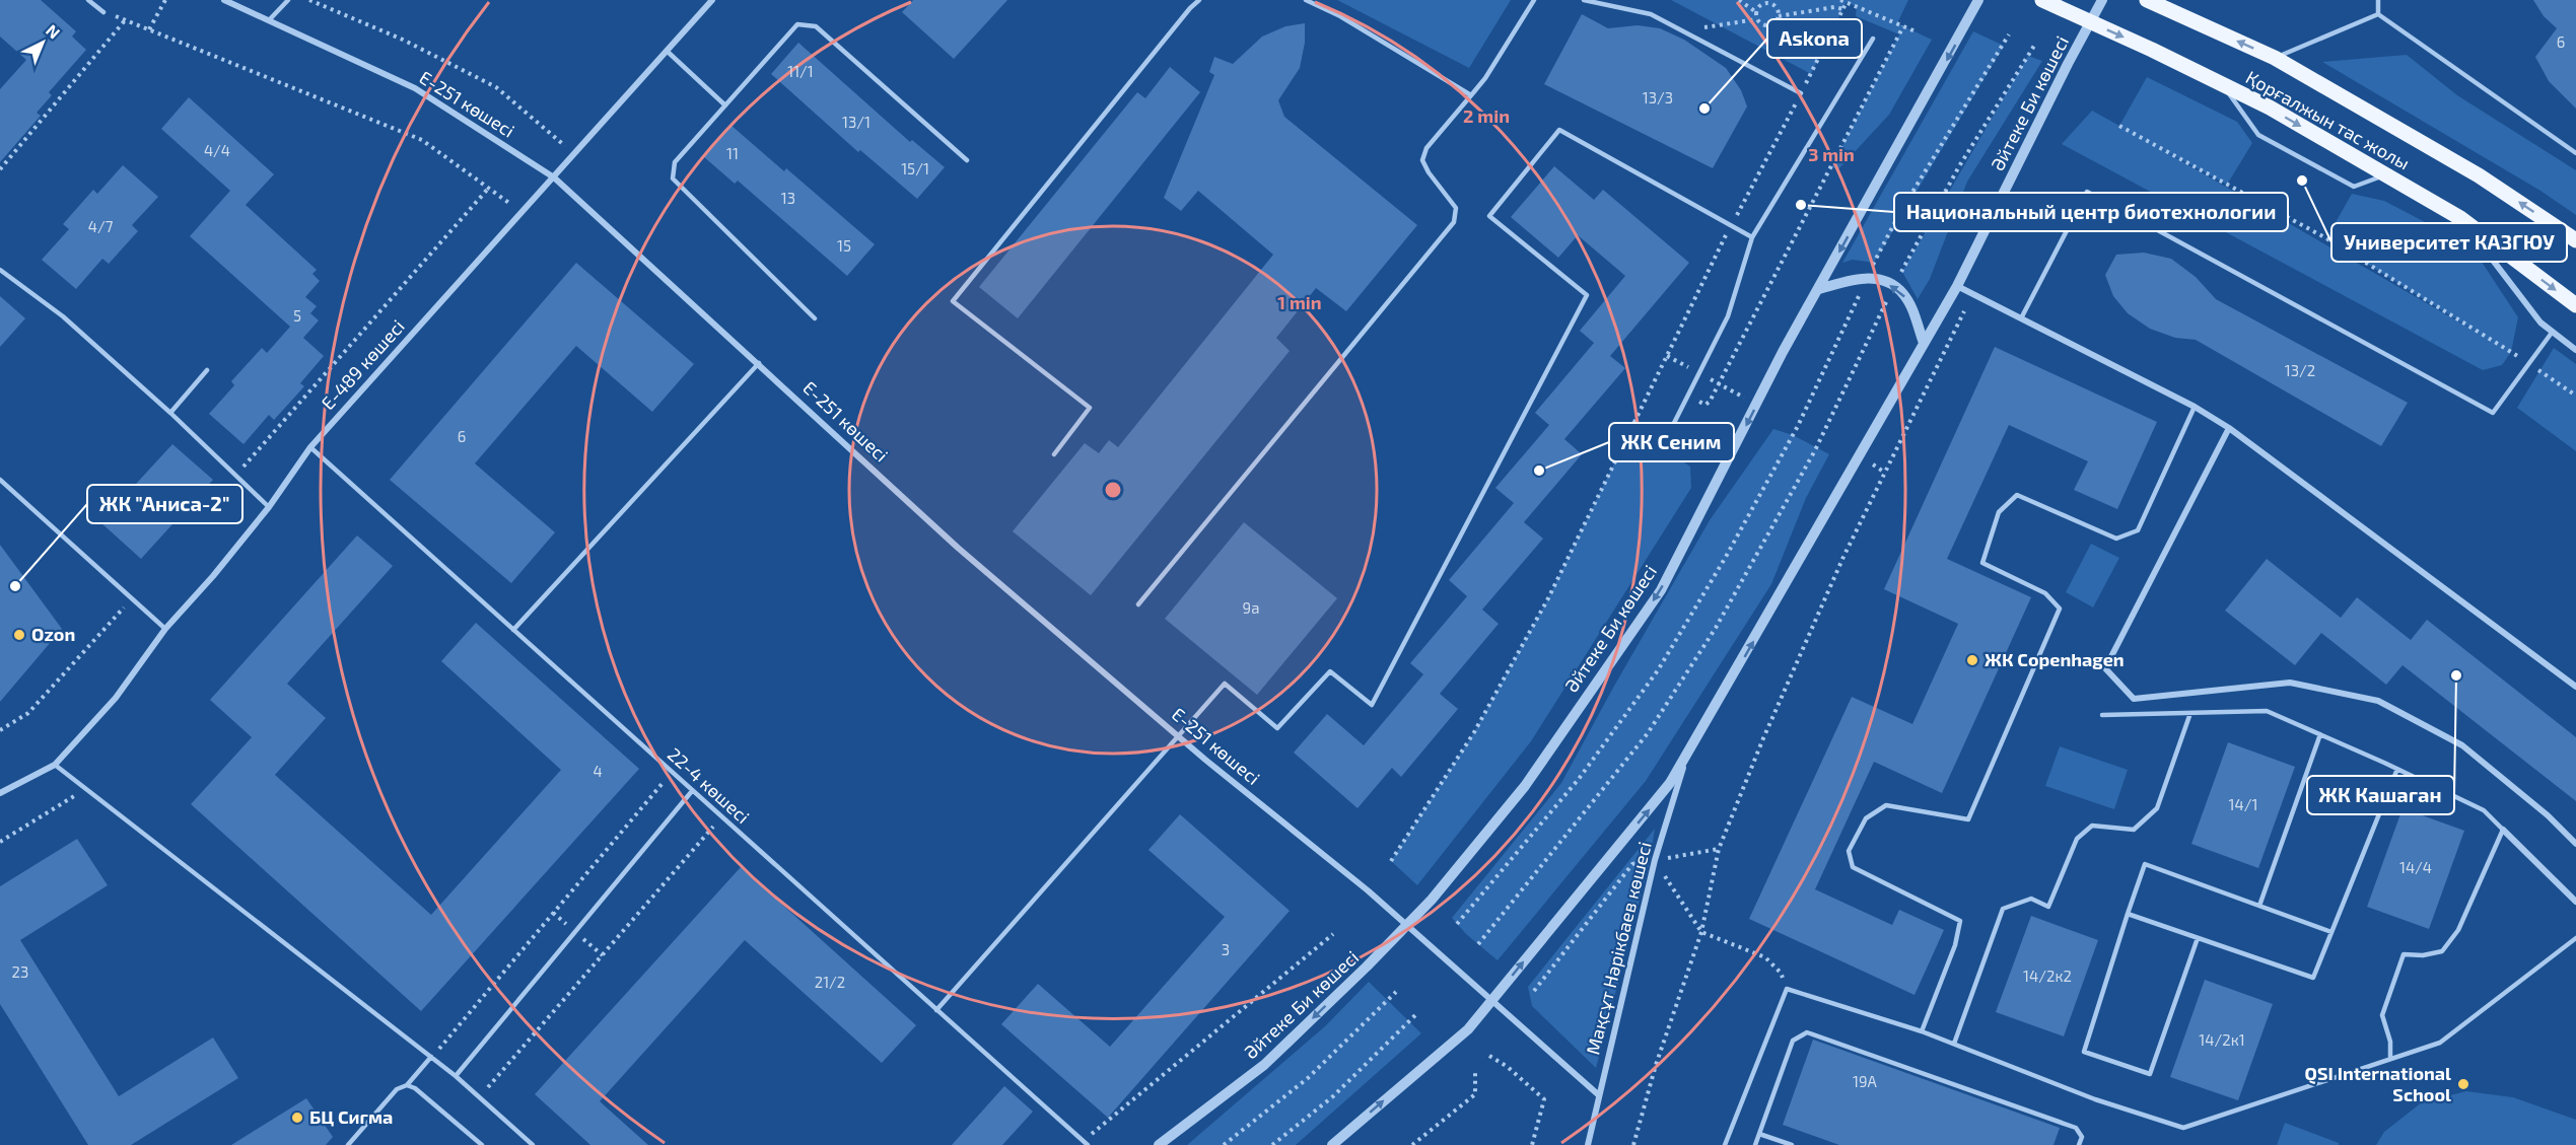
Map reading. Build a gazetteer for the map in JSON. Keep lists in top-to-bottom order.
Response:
{
  "streets": {
    "main road": ["Қорғалжын тас жолы"],
    "street": [
      "Әйтеке Би көшесі",
      "Е-251 көшесі",
      "Е-489 көшесі",
      "Мақсұт Нәрікбаев көшесі"
    ],
    "lane": ["22-4 көшесі"]
  },
  "crossings": [
    ["Әйтеке Би көшесі", "Е-251 көшесі"],
    ["Әйтеке Би көшесі", "Қорғалжын тас жолы"],
    ["Әйтеке Би көшесі", "Мақсұт Нәрікбаев көшесі"],
    ["Е-251 көшесі", "Е-489 көшесі"],
    ["Е-251 көшесі", "Мақсұт Нәрікбаев көшесі"],
    ["Е-489 көшесі", "22-4 көшесі"]
  ],
  "places": [
    "Askona",
    "Университет КАЗГЮУ",
    "Национальный центр биотехнологии",
    "ЖК Сеним",
    "ЖК \"Аниса-2\"",
    "Ozon",
    "ЖК Copenhagen",
    "ЖК Кашаган",
    "QSI International School",
    "БЦ Сигма"
  ],
  "house_numbers": [
    "6",
    "11/1",
    "13/3",
    "13/1",
    "4/4",
    "11",
    "15/1",
    "13",
    "4/7",
    "15",
    "5",
    "13/2",
    "6",
    "9а",
    "4",
    "14/1",
    "14/4",
    "3",
    "23",
    "14/2к2",
    "21/2",
    "14/2к1",
    "19А"
  ],
  "north": "top right",
  "rings": ["2 min", "3 min", "1 min"]
}
